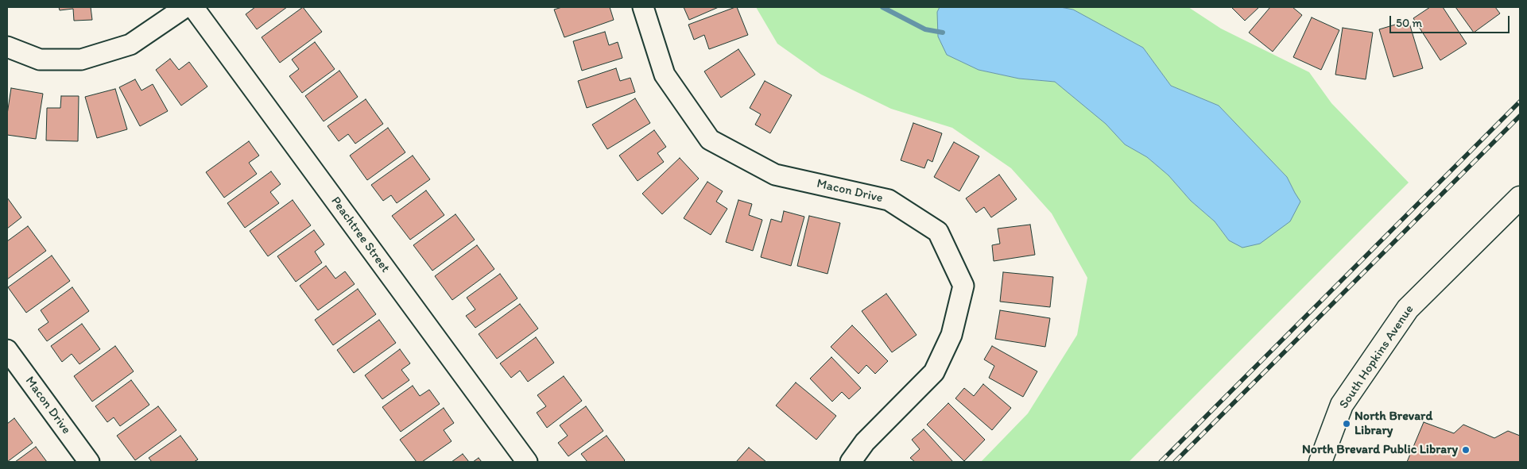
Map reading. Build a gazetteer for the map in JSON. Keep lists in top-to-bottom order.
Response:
{
  "streets": {
    "street": ["Macon Drive", "Peachtree Street", "South Hopkins Avenue"]
  },
  "places": ["North Brevard Library", "North Brevard Public Library"],
  "scale_bar": "50 m"
}
